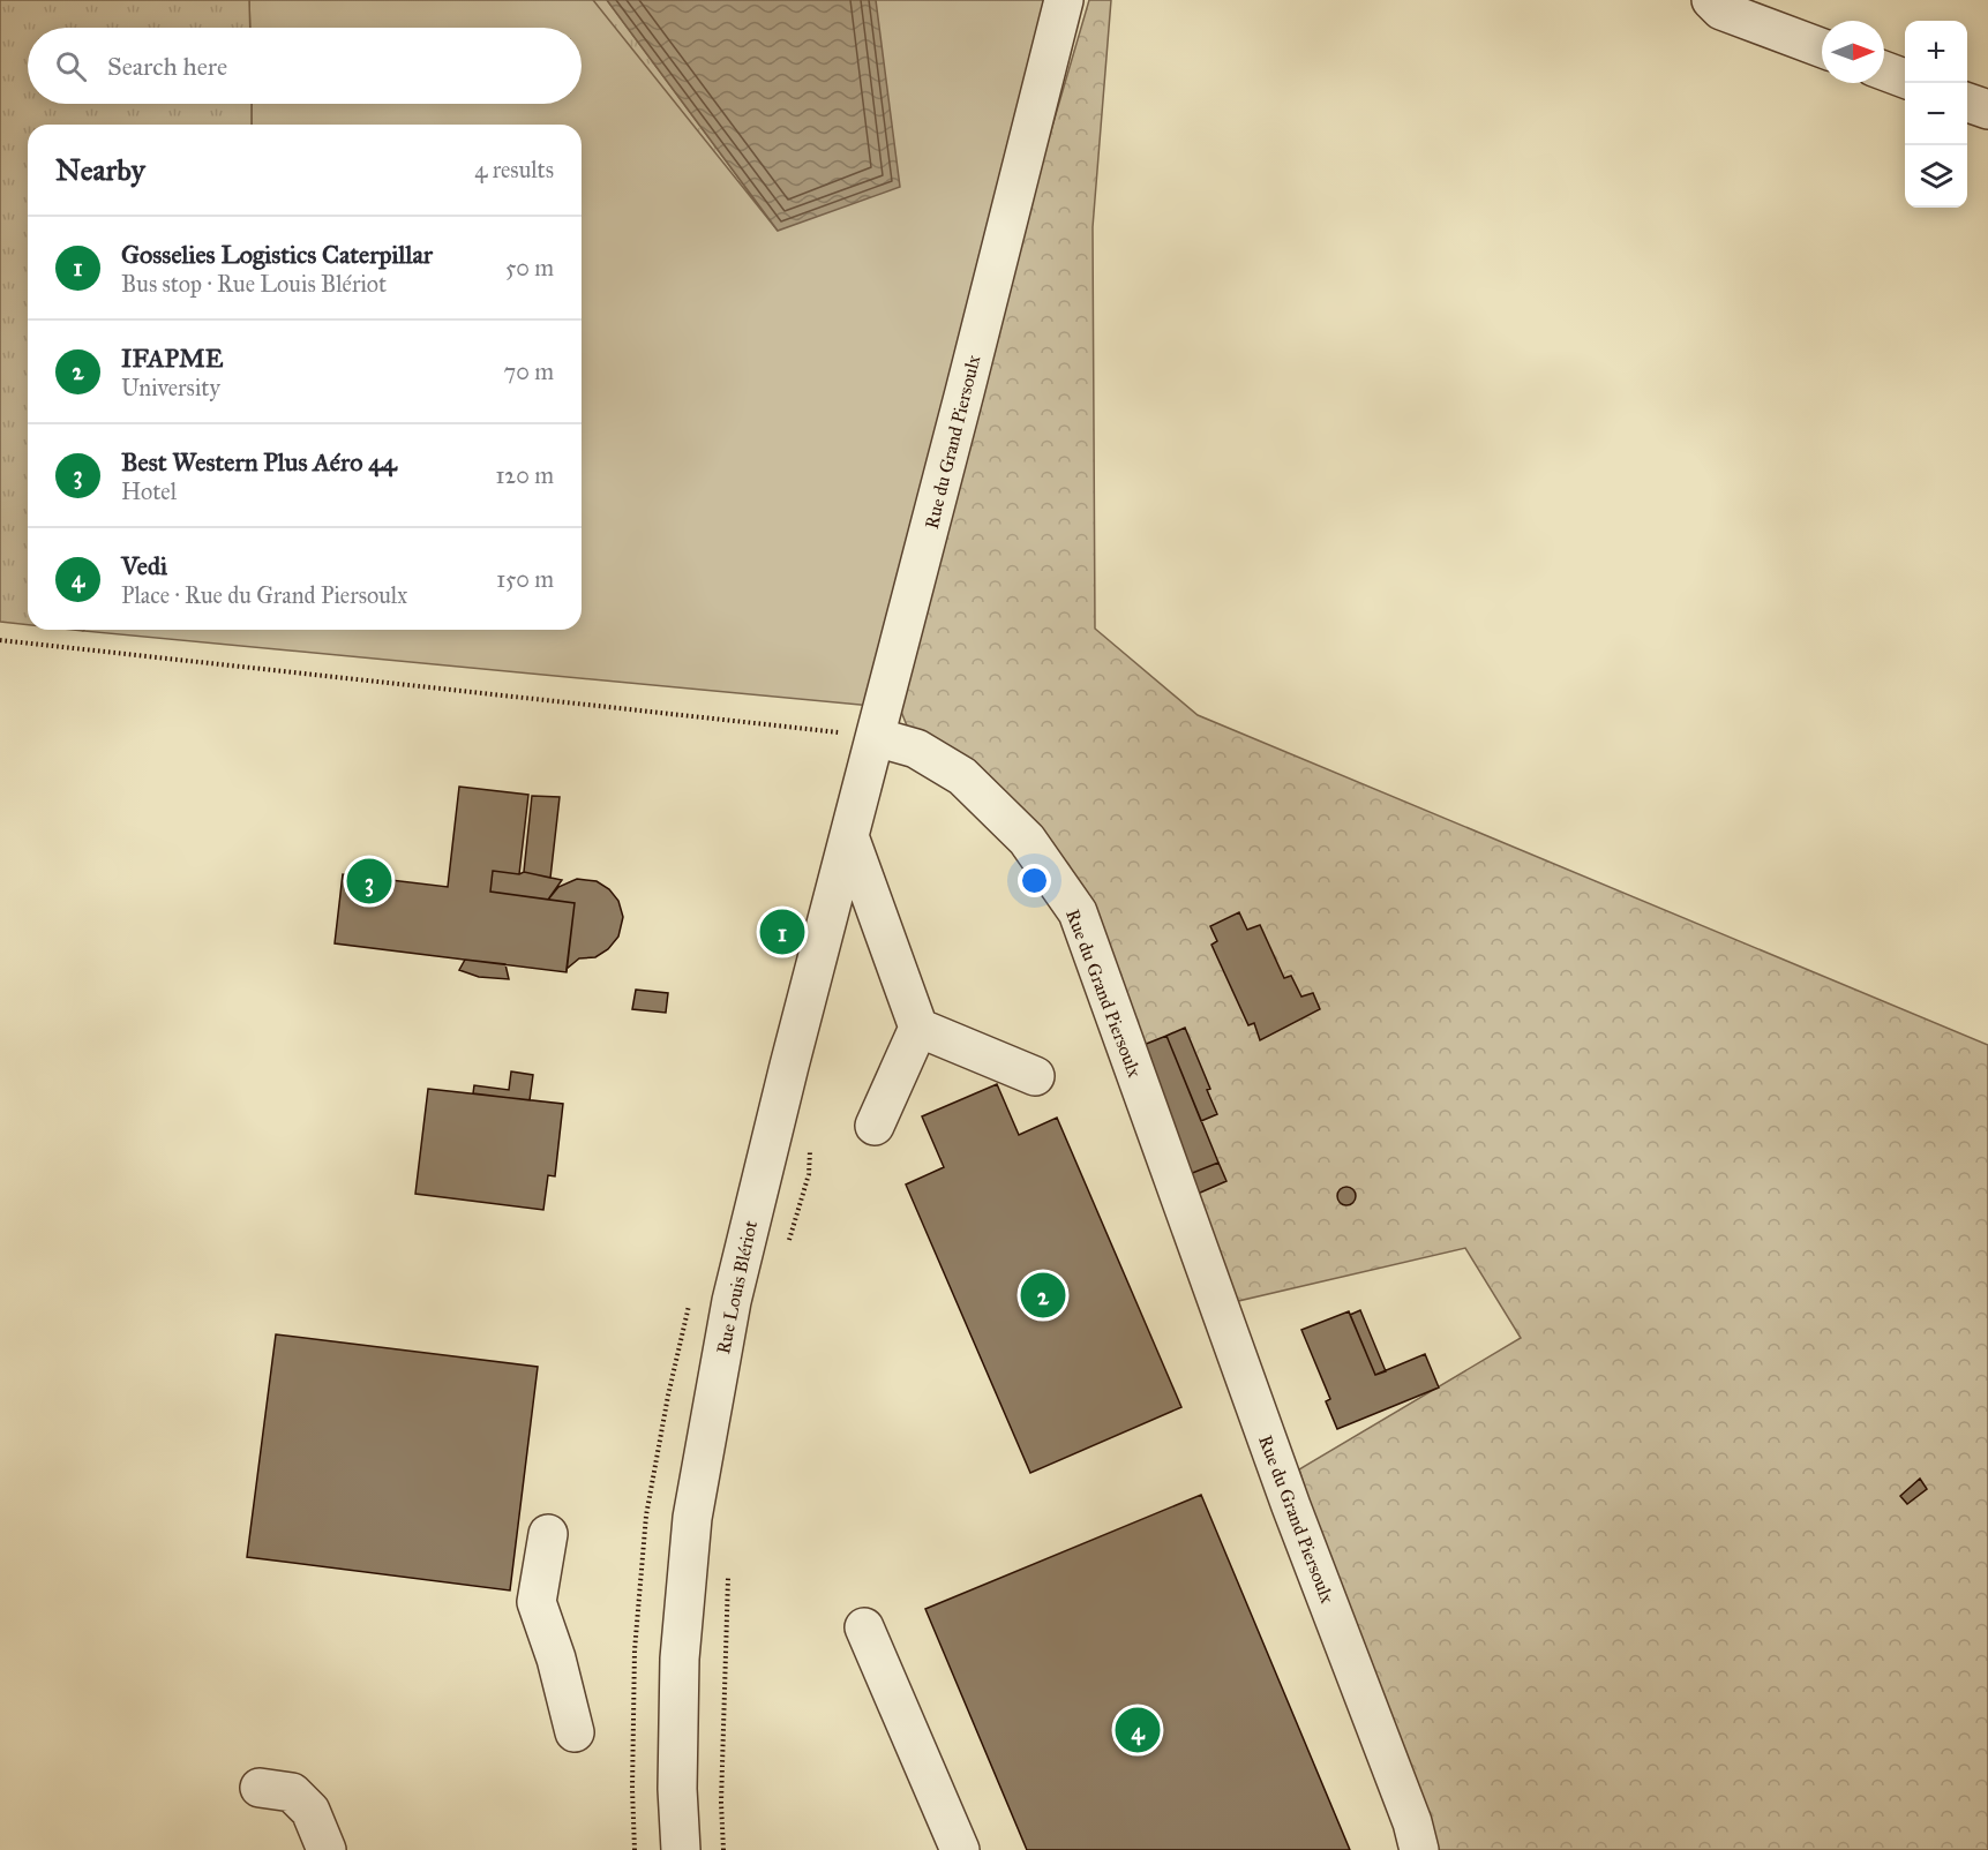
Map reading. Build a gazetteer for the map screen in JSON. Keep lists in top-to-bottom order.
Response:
{
  "streets": {
    "street": ["Rue du Grand Piersoulx", "Rue Louis Blériot"]
  },
  "crossings": [
    ["Rue du Grand Piersoulx", "Rue Louis Blériot"]
  ],
  "north": "right",
  "page": {
    "map_buttons": ["+", "−"],
    "search": "Search here",
    "heading": ["Nearby", "4 results"],
    "list": [
      {
        "mark": "1",
        "name": "Gosselies Logistics Caterpillar",
        "note": "Bus stop · Rue Louis Blériot",
        "value": "50 m"
      },
      {
        "mark": "2",
        "name": "IFAPME",
        "note": "University",
        "value": "70 m"
      },
      {
        "mark": "3",
        "name": "Best Western Plus Aéro 44",
        "note": "Hotel",
        "value": "120 m"
      },
      {
        "mark": "4",
        "name": "Vedi",
        "note": "Place · Rue du Grand Piersoulx",
        "value": "150 m"
      }
    ],
    "pins": [
      "3",
      "1",
      "2",
      "4"
    ]
  }
}
